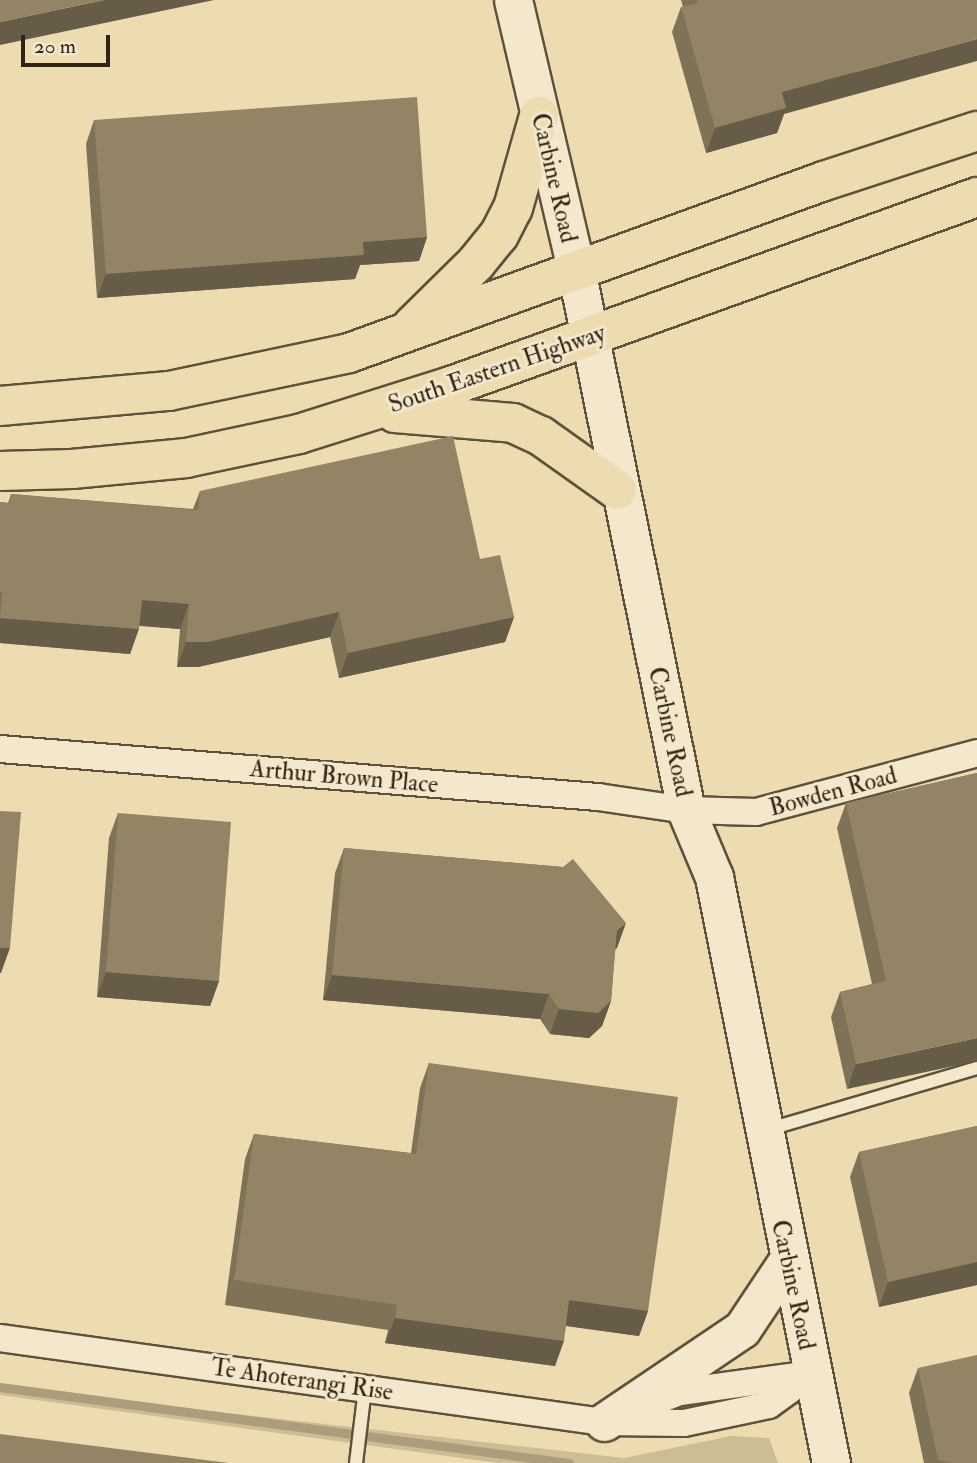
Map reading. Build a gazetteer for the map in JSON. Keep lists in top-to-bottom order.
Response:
{
  "streets": {
    "main road": ["Carbine Road", "South Eastern Highway"],
    "street": ["Arthur Brown Place", "Bowden Road", "Te Ahoterangi Rise"]
  },
  "crossings": [
    ["Carbine Road", "South Eastern Highway"],
    ["Carbine Road", "Arthur Brown Place"],
    ["Carbine Road", "Bowden Road"],
    ["Carbine Road", "Te Ahoterangi Rise"],
    ["Arthur Brown Place", "Bowden Road"]
  ],
  "scale_bar": "20 m"
}
